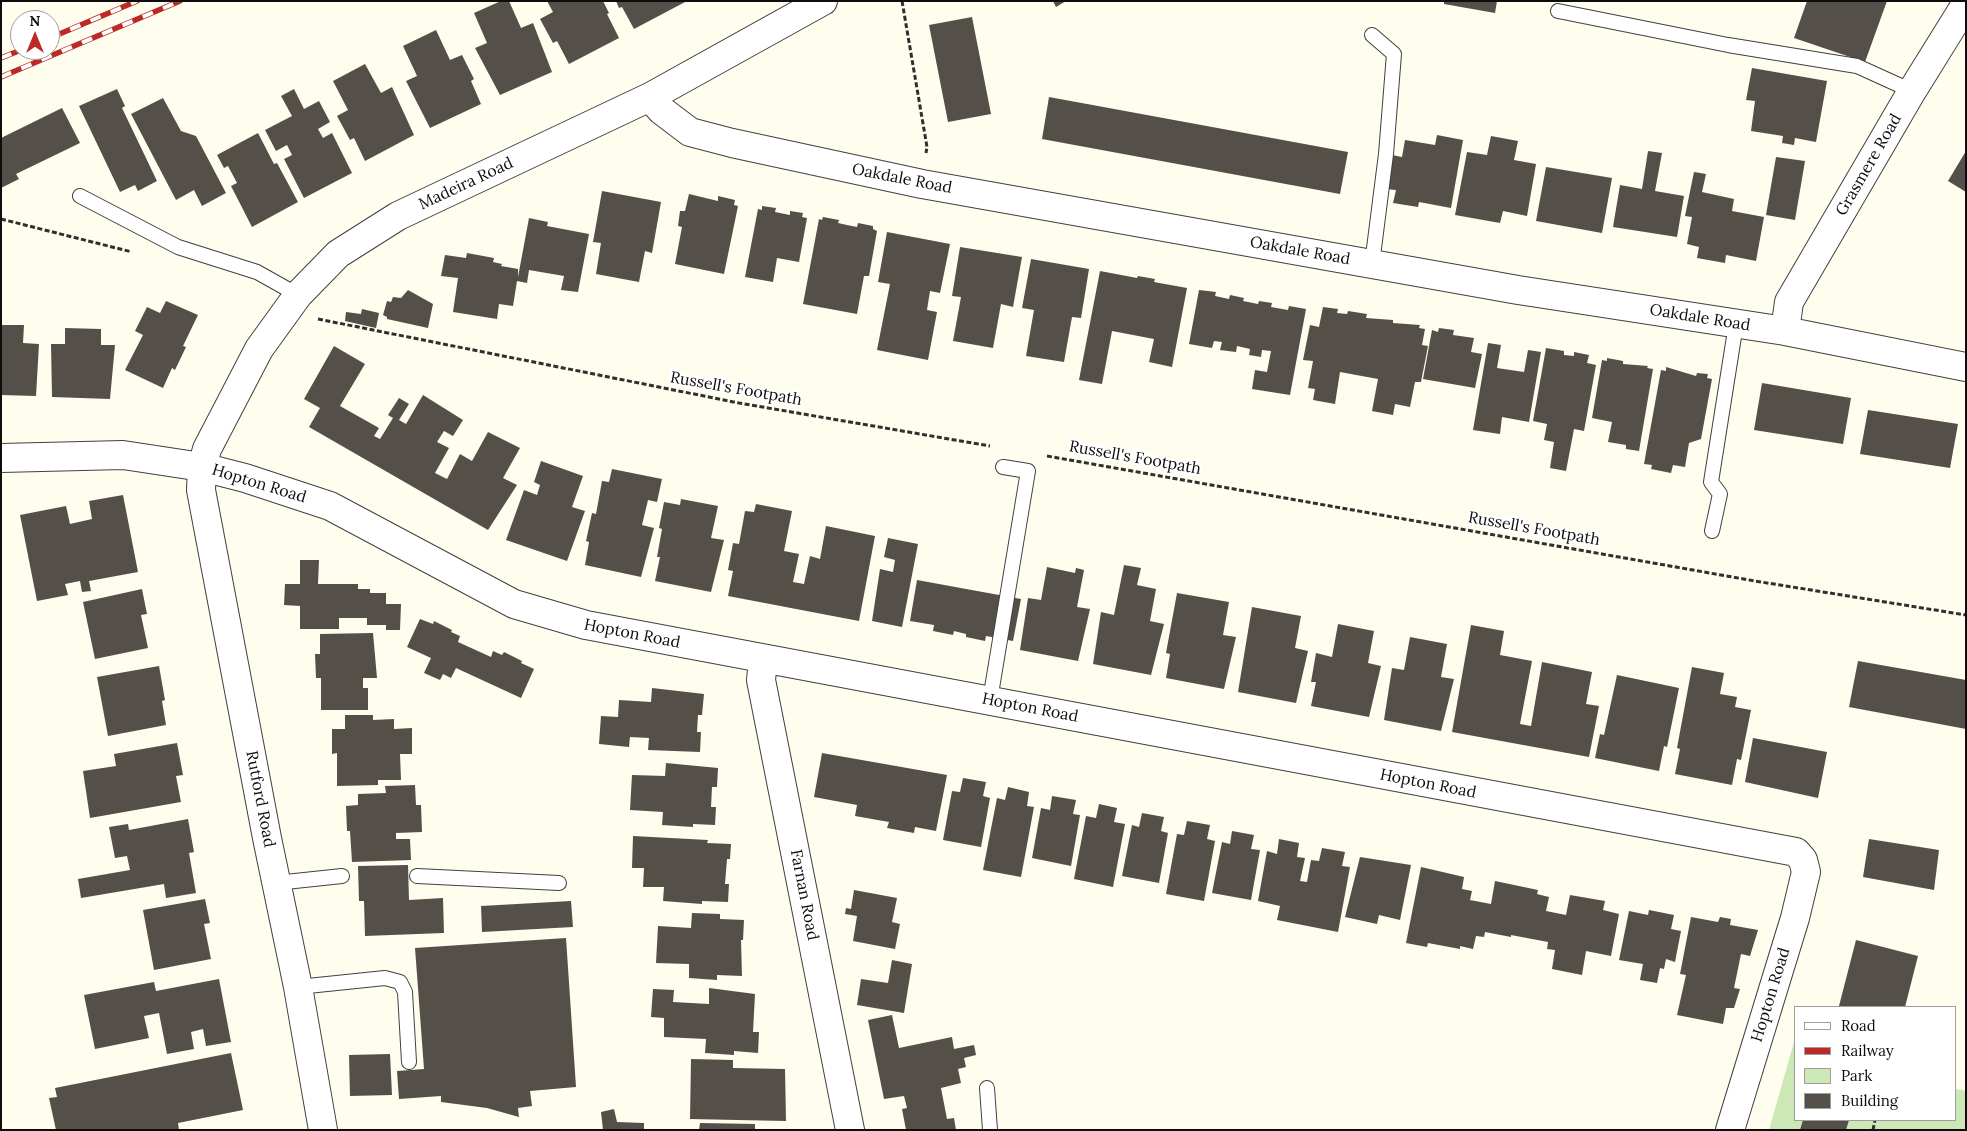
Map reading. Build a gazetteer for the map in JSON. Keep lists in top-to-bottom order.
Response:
{
  "streets": {
    "street": [
      "Grasmere Road",
      "Oakdale Road",
      "Madeira Road",
      "Hopton Road",
      "Rutford Road",
      "Farnan Road"
    ],
    "path": ["Russell's Footpath"]
  },
  "crossings": [
    ["Grasmere Road", "Oakdale Road"],
    ["Oakdale Road", "Madeira Road"],
    ["Madeira Road", "Russell's Footpath"],
    ["Madeira Road", "Hopton Road"],
    ["Madeira Road", "Rutford Road"],
    ["Hopton Road", "Rutford Road"],
    ["Hopton Road", "Farnan Road"]
  ],
  "legend": [
    "Road",
    "Railway",
    "Park",
    "Building"
  ],
  "north": "top"
}
